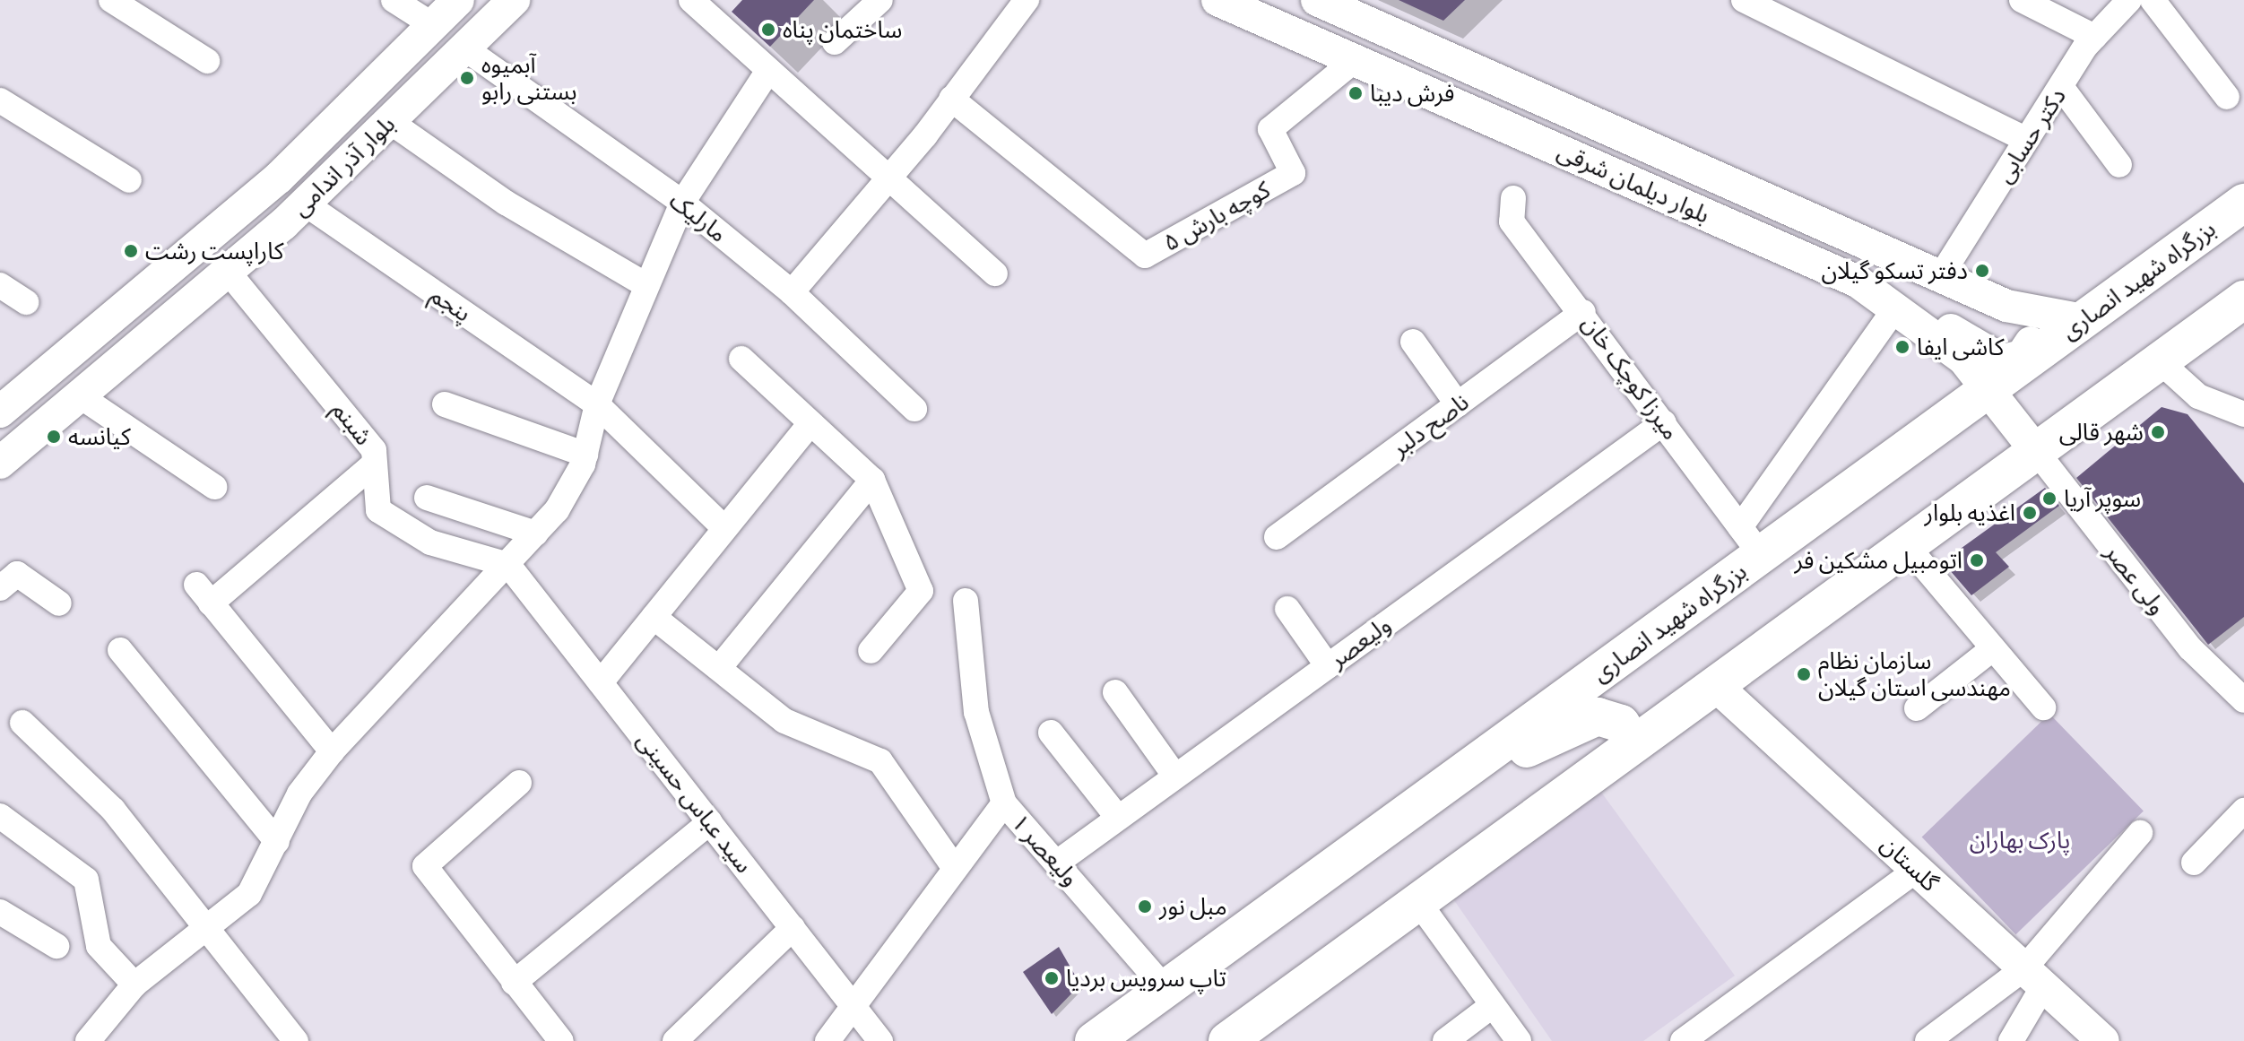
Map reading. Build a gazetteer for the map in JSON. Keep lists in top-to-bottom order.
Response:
{
  "streets": {
    "highway": ["بزرگراه شهید انصاری"],
    "main road": ["بلوار آذر اندامی", "بلوار دیلمان شرقی", "گلستان"],
    "street": [
      "دکتر حسابی",
      "کوچه بارش ۵",
      "مارلیک",
      "پنجم",
      "میرزا کوچک خان",
      "شبنم",
      "ناصح دلبر",
      "ولی عصر",
      "ولیعصر",
      "سید عباس حسینی",
      "ولیعصر ۱"
    ]
  },
  "crossings": [
    ["دکتر حسابی", "بلوار دیلمان شرقی"],
    ["بلوار آذر اندامی", "مارلیک"],
    ["بلوار آذر اندامی", "پنجم"],
    ["بلوار آذر اندامی", "شبنم"],
    ["بلوار دیلمان شرقی", "کوچه بارش ۵"],
    ["بلوار دیلمان شرقی", "بزرگراه شهید انصاری"],
    ["بلوار دیلمان شرقی", "ولی عصر"],
    ["بزرگراه شهید انصاری", "میرزا کوچک خان"],
    ["بزرگراه شهید انصاری", "ولیعصر ۱"],
    ["میرزا کوچک خان", "ناصح دلبر"],
    ["میرزا کوچک خان", "ولیعصر"],
    ["شبنم", "سید عباس حسینی"],
    ["ولیعصر", "ولیعصر ۱"]
  ],
  "parks": ["پارک بهاران"],
  "places": [
    "ساختمان پناه",
    "آبمیوه بستنی رابو",
    "فرش دیبا",
    "کاراپست رشت",
    "دفتر تسکو گیلان",
    "کاشی ایفا",
    "شهر قالی",
    "کیانسه",
    "سوپر آریا",
    "اغذیه بلوار",
    "اتومبیل مشکین فر",
    "سازمان نظام مهندسی استان گیلان",
    "مبل نور",
    "تاپ سرویس بردیا"
  ]
}
